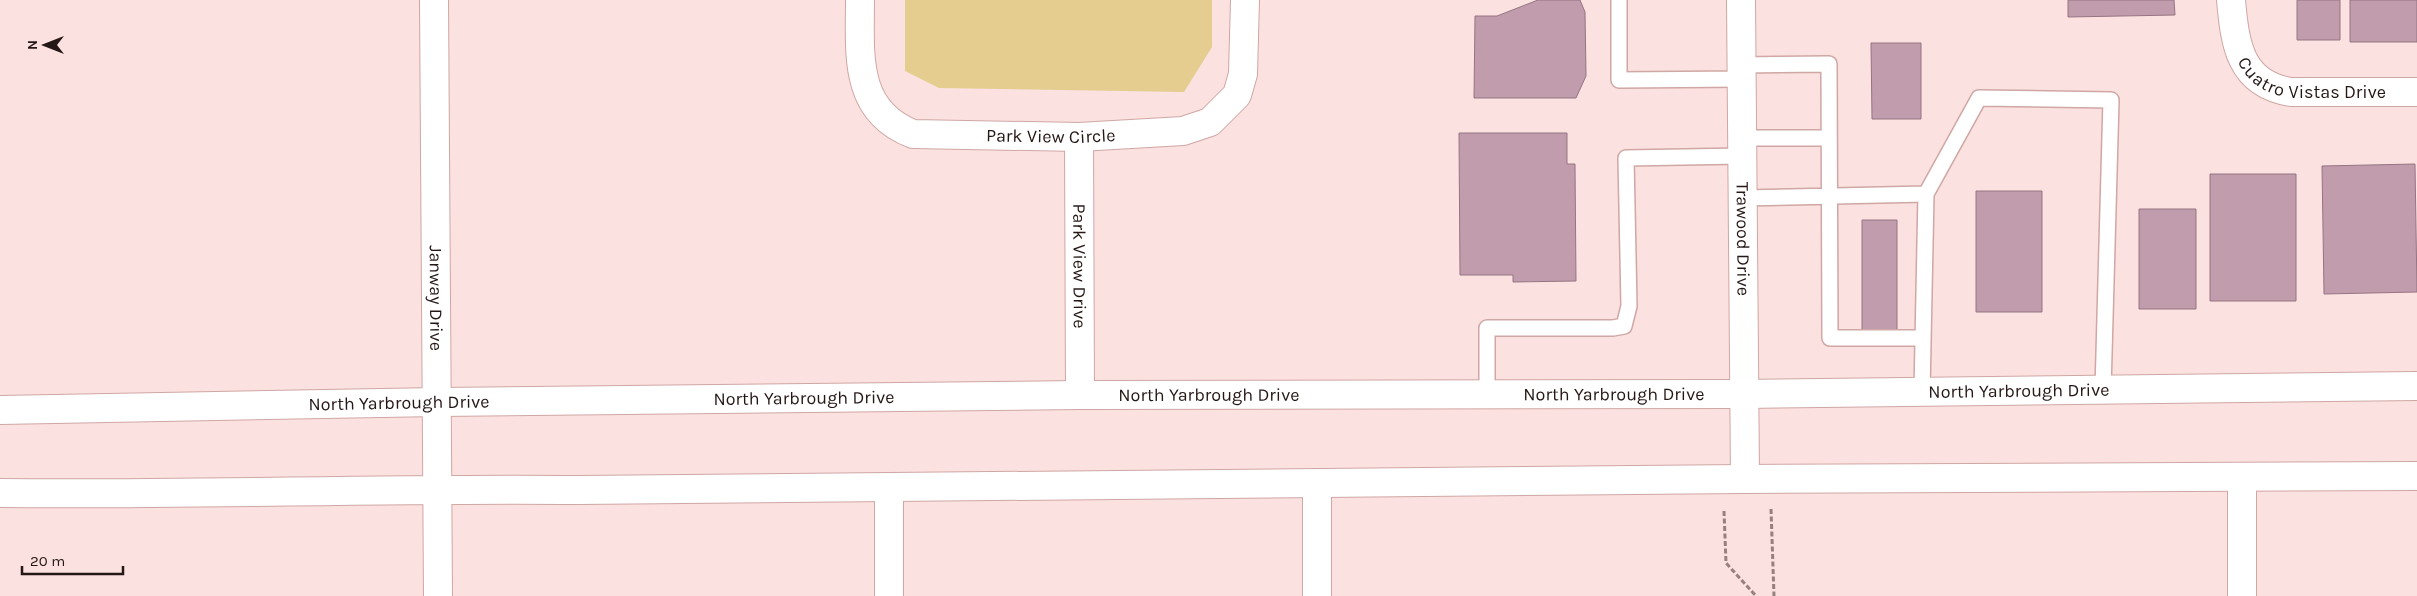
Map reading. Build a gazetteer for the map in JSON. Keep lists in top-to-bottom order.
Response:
{
  "streets": {
    "main road": [
      "Cuatro Vistas Drive",
      "Park View Circle",
      "Trawood Drive",
      "Park View Drive",
      "Janway Drive",
      "North Yarbrough Drive"
    ]
  },
  "crossings": [
    ["Park View Circle", "Park View Drive"],
    ["Trawood Drive", "North Yarbrough Drive"],
    ["Park View Drive", "North Yarbrough Drive"],
    ["Janway Drive", "North Yarbrough Drive"]
  ],
  "scale_bar": "20 m",
  "north": "left"
}
